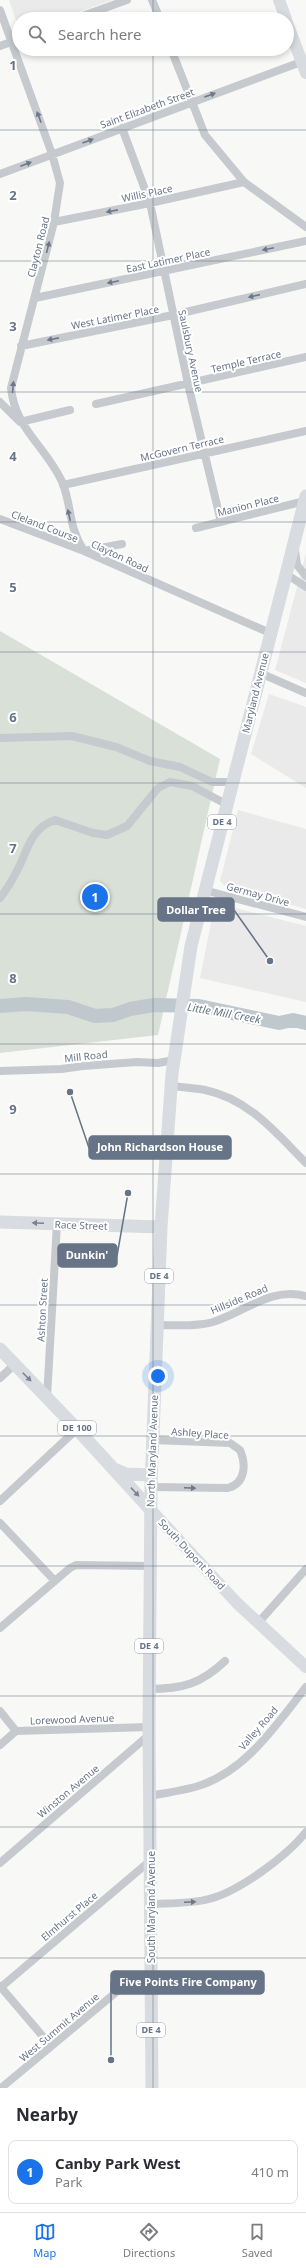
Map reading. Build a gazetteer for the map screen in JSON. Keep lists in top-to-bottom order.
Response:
{
  "streets": {
    "main road": [
      "Maryland Avenue",
      "DE 4",
      "Race Street",
      "DE 100",
      "North Maryland Avenue",
      "South Dupont Road",
      "South Maryland Avenue"
    ],
    "street": [
      "Saint Elizabeth Street",
      "Willis Place",
      "Clayton Road",
      "East Latimer Place",
      "West Latimer Place",
      "Saulsbury Avenue",
      "Temple Terrace",
      "McGovern Terrace",
      "Manion Place",
      "Cleland Course",
      "Germay Drive",
      "Mill Road",
      "Hillside Road",
      "Ashton Street",
      "Ashley Place",
      "Lorewood Avenue",
      "Valley Road",
      "Winston Avenue",
      "Elmhurst Place",
      "West Summit Avenue"
    ]
  },
  "crossings": [
    ["Saint Elizabeth Street", "Clayton Road"],
    ["Saint Elizabeth Street", "Saulsbury Avenue"],
    ["Willis Place", "Clayton Road"],
    ["Willis Place", "Saulsbury Avenue"],
    ["Clayton Road", "East Latimer Place"],
    ["Clayton Road", "West Latimer Place"],
    ["Clayton Road", "McGovern Terrace"],
    ["Clayton Road", "Cleland Course"],
    ["Clayton Road", "Maryland Avenue"],
    ["East Latimer Place", "Saulsbury Avenue"],
    ["West Latimer Place", "Saulsbury Avenue"],
    ["Saulsbury Avenue", "Temple Terrace"],
    ["Saulsbury Avenue", "McGovern Terrace"],
    ["Saulsbury Avenue", "Manion Place"],
    ["Manion Place", "Maryland Avenue"],
    ["Maryland Avenue", "Germay Drive"],
    ["Maryland Avenue", "North Maryland Avenue"],
    ["Germay Drive", "North Maryland Avenue"],
    ["Mill Road", "North Maryland Avenue"],
    ["Race Street", "Ashton Street"],
    ["Race Street", "North Maryland Avenue"],
    ["Hillside Road", "North Maryland Avenue"],
    ["Ashton Street", "South Dupont Road"],
    ["Ashley Place", "North Maryland Avenue"],
    ["North Maryland Avenue", "South Dupont Road"],
    ["North Maryland Avenue", "Lorewood Avenue"],
    ["North Maryland Avenue", "Winston Avenue"],
    ["North Maryland Avenue", "South Maryland Avenue"],
    ["Lorewood Avenue", "Winston Avenue"],
    ["Lorewood Avenue", "South Maryland Avenue"],
    ["Valley Road", "South Maryland Avenue"],
    ["Winston Avenue", "South Maryland Avenue"],
    ["South Maryland Avenue", "Elmhurst Place"],
    ["South Maryland Avenue", "West Summit Avenue"]
  ],
  "one_way": [
    "Saint Elizabeth Street",
    "Willis Place",
    "Clayton Road",
    "East Latimer Place",
    "West Latimer Place",
    "Race Street"
  ],
  "water": ["Little Mill Creek"],
  "places": [
    "Dollar Tree",
    "John Richardson House",
    "Dunkin'",
    "Five Points Fire Company"
  ],
  "page": {
    "search": "Search here",
    "pins": "1",
    "heading": "Nearby",
    "list": [
      {
        "mark": "1",
        "name": "Canby Park West",
        "note": "Park",
        "value": "410 m"
      }
    ],
    "nav": ["Map", "Directions", "Saved"]
  },
  "grid": {
    "rows": [
      "1",
      "2",
      "3",
      "4",
      "5",
      "6",
      "7",
      "8",
      "9"
    ]
  }
}
